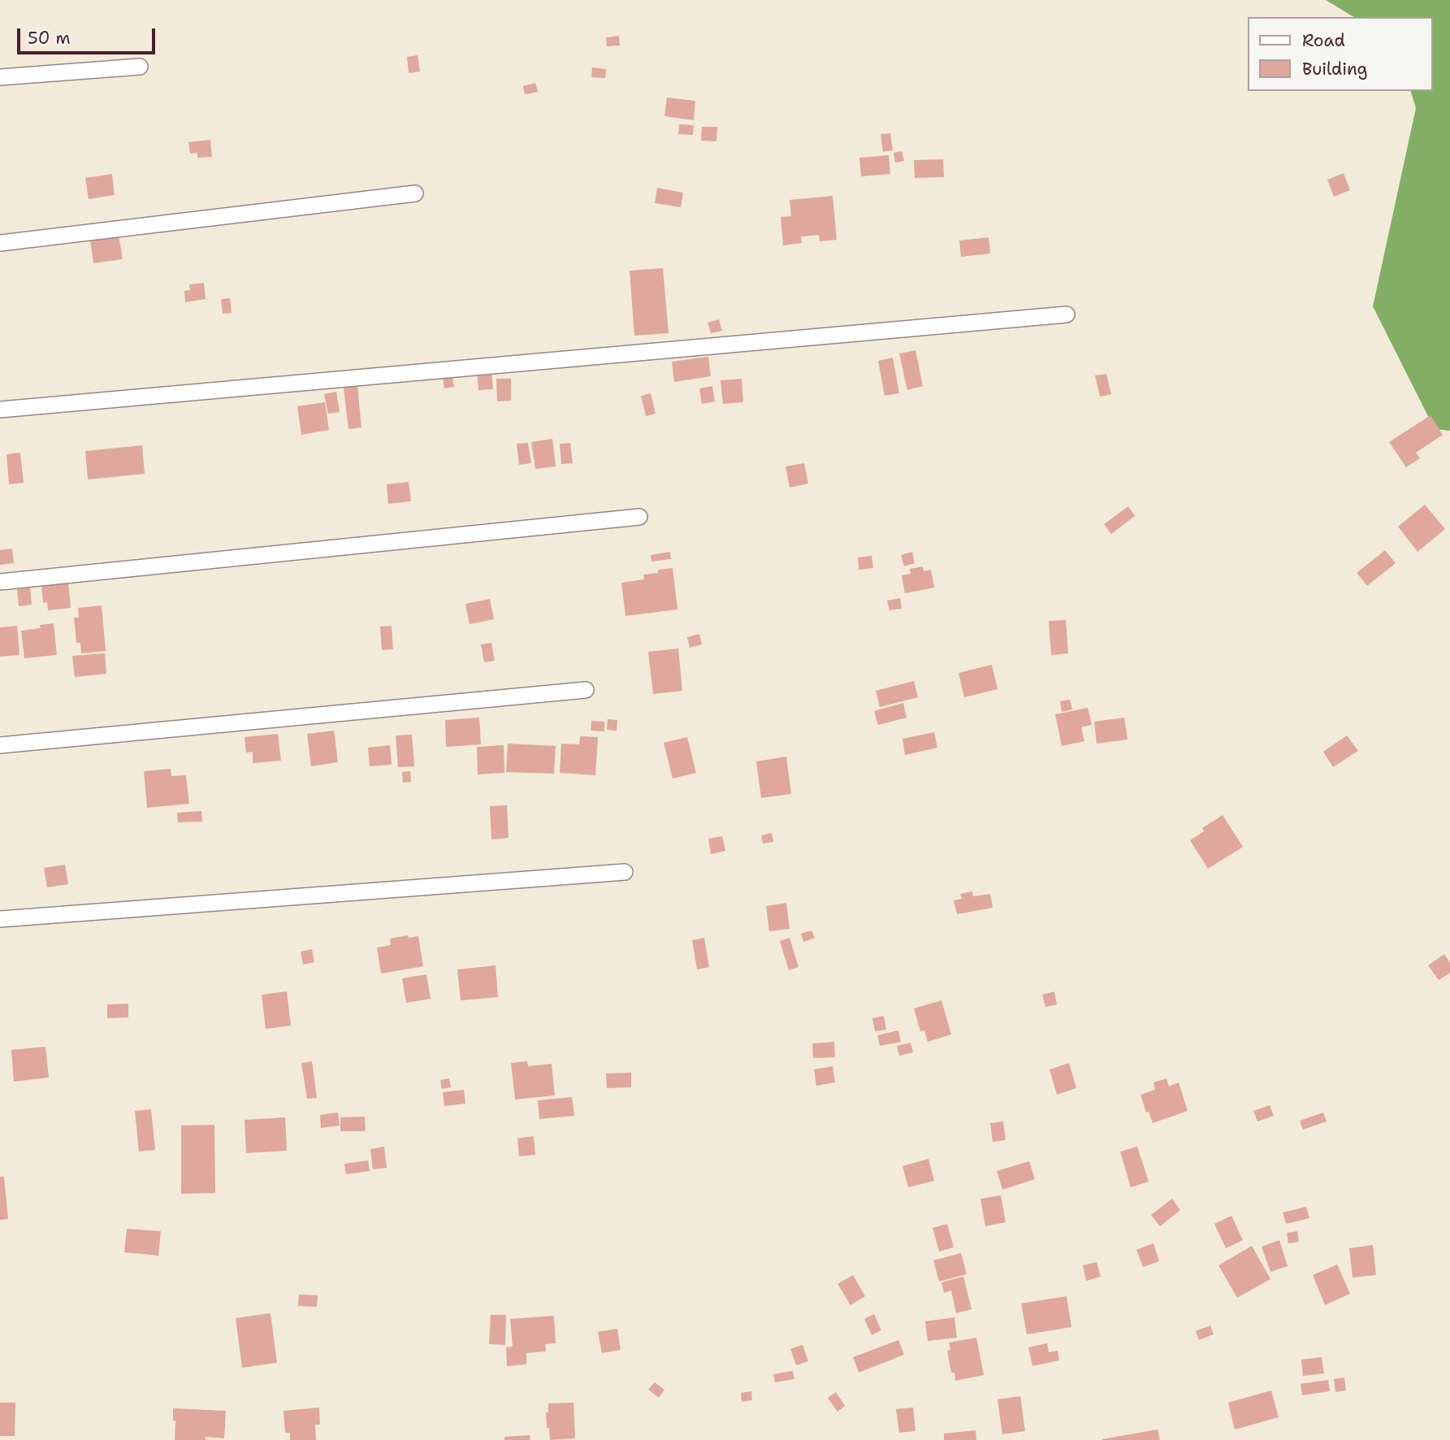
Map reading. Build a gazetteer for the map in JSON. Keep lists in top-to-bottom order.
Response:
{
  "legend": ["Road", "Building"],
  "scale_bar": "50 m"
}
